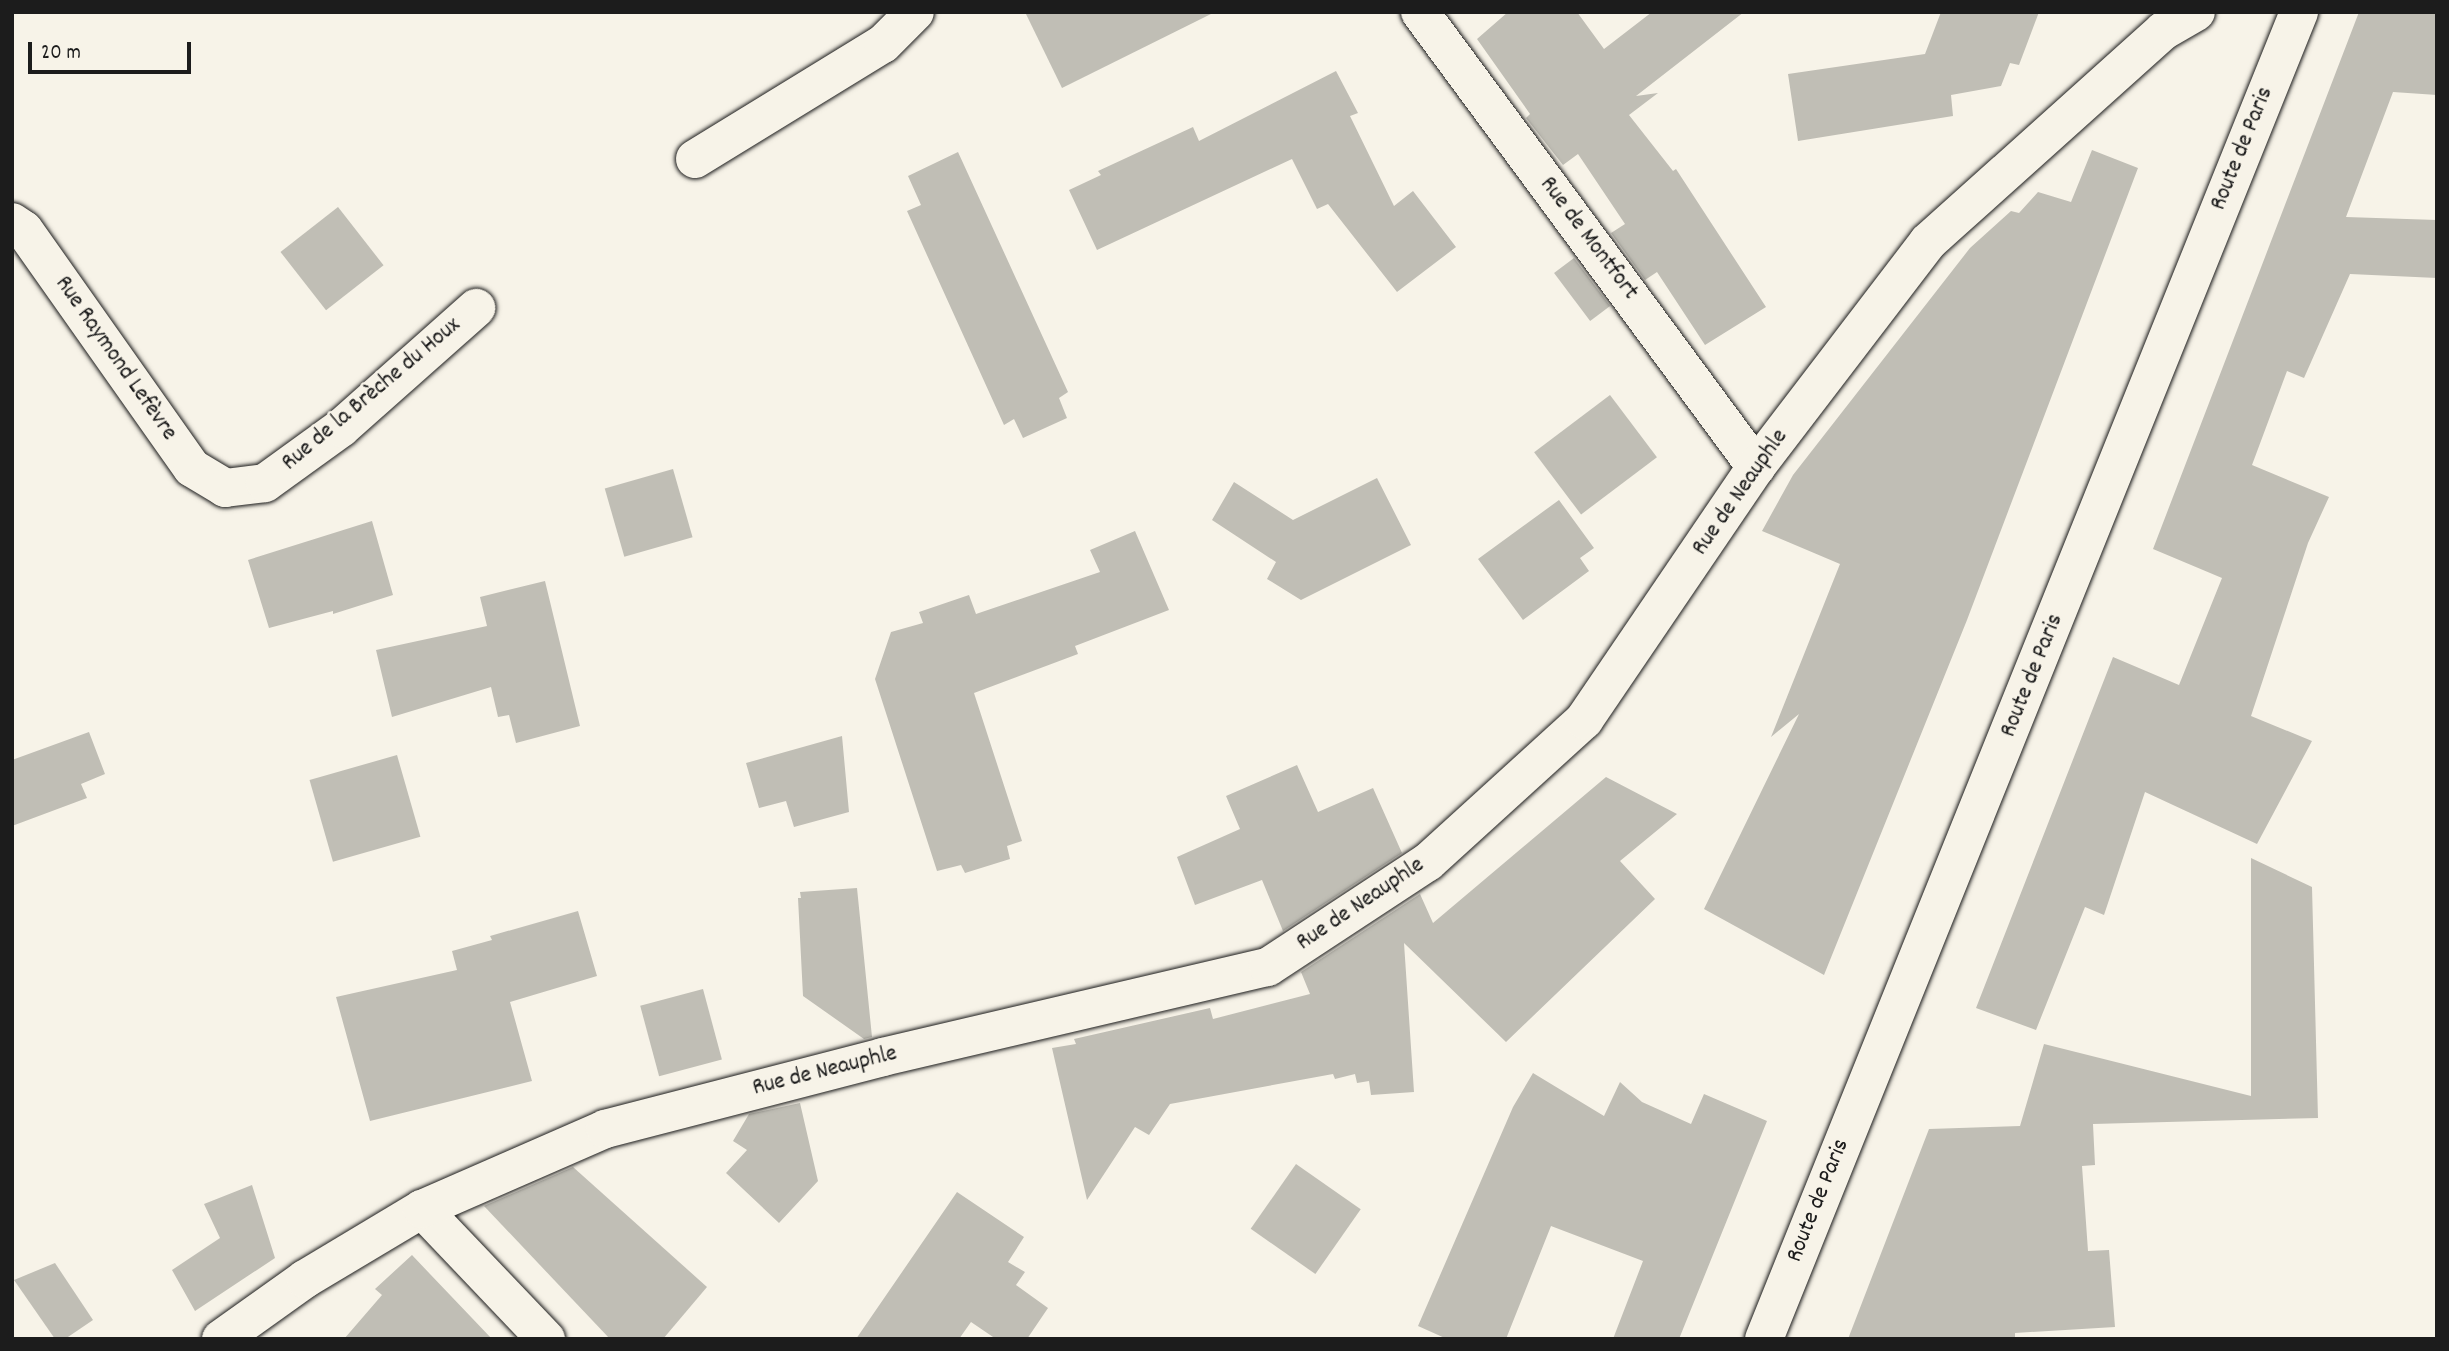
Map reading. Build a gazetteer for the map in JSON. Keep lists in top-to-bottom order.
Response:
{
  "streets": {
    "street": [
      "Route de Paris",
      "Rue de Montfort",
      "Rue Raymond Lefèvre",
      "Rue de la Brèche du Houx",
      "Rue de Neauphle"
    ]
  },
  "crossings": [
    ["Rue de Montfort", "Rue de Neauphle"],
    ["Rue Raymond Lefèvre", "Rue de la Brèche du Houx"]
  ],
  "scale_bar": "20 m"
}
